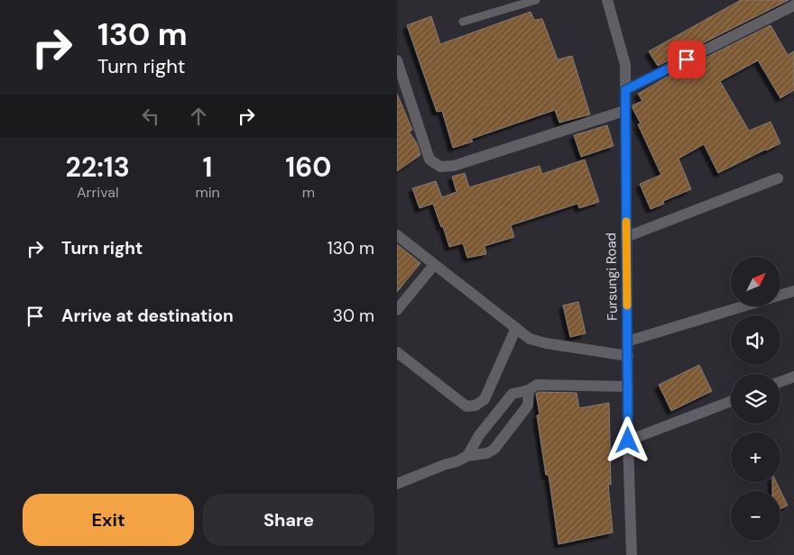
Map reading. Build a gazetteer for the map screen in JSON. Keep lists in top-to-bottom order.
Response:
{
  "streets": {
    "street": ["Fursungi Road"]
  },
  "north": "top right",
  "page": {
    "turn": ["130 m", "Turn right"],
    "eta": [
      "22:13",
      "Arrival",
      "1",
      "min",
      "160",
      "m"
    ],
    "list": [
      {
        "name": "Turn right",
        "value": "130 m"
      },
      {
        "name": "Arrive at destination",
        "value": "30 m"
      }
    ],
    "map_buttons": ["+", "−"],
    "buttons": ["Exit", "Share"]
  }
}
